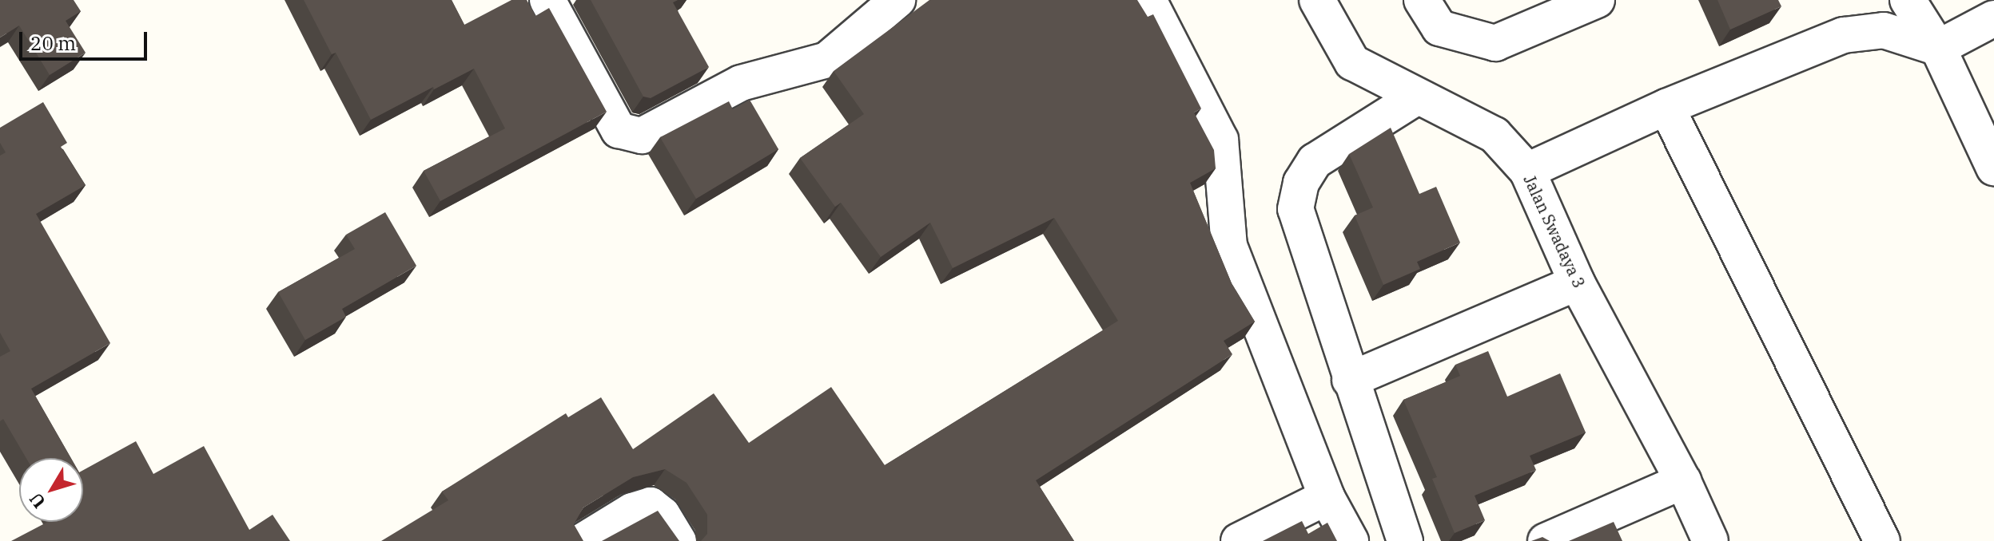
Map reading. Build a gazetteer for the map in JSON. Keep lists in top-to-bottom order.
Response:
{
  "streets": {
    "street": ["Jalan Swadaya 3"]
  },
  "scale_bar": "20 m",
  "north": "bottom left"
}
